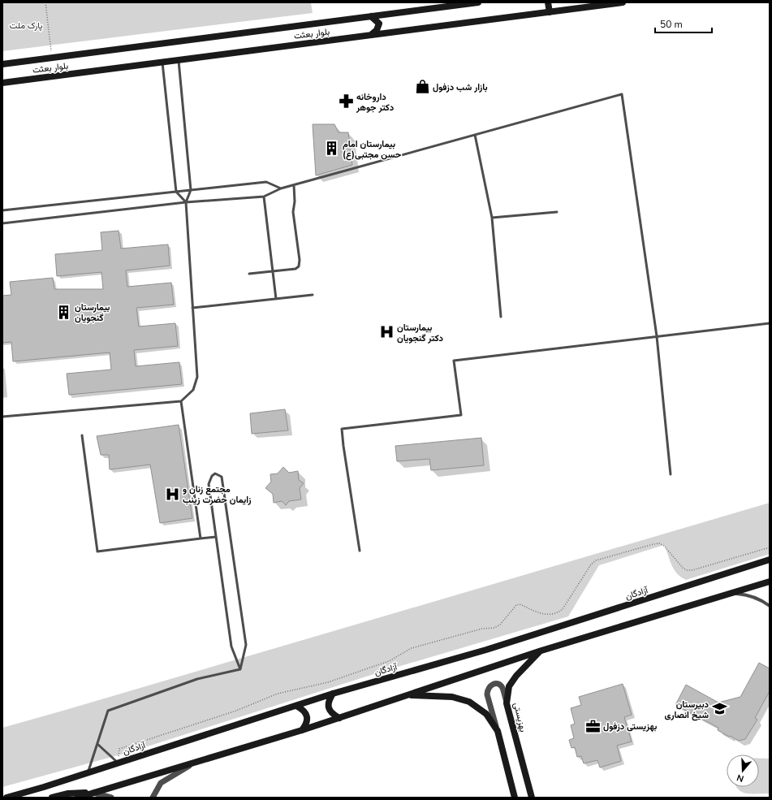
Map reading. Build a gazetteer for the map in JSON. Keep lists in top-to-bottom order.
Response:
{
  "streets": {
    "main road": ["بلوار بعثت", "آزادگان", "بهزیستی"]
  },
  "parks": ["پارک ملت"],
  "places": {
    "shop": ["بازار شب دزفول"],
    "pharmacy": ["داروخانه دکتر جوهر"],
    "building": ["بیمارستان امام حسن مجتبی(ع)", "بیمارستان گنجویان"],
    "hospital": ["بیمارستان دکتر گنجویان", "مجتمع زنان و زایمان حضرت زینب"],
    "school or university": ["دبیرستان شیخ انصاری"],
    "office": ["بهزیستی دزفول"]
  },
  "scale_bar": "50 m",
  "north": "bottom"
}
